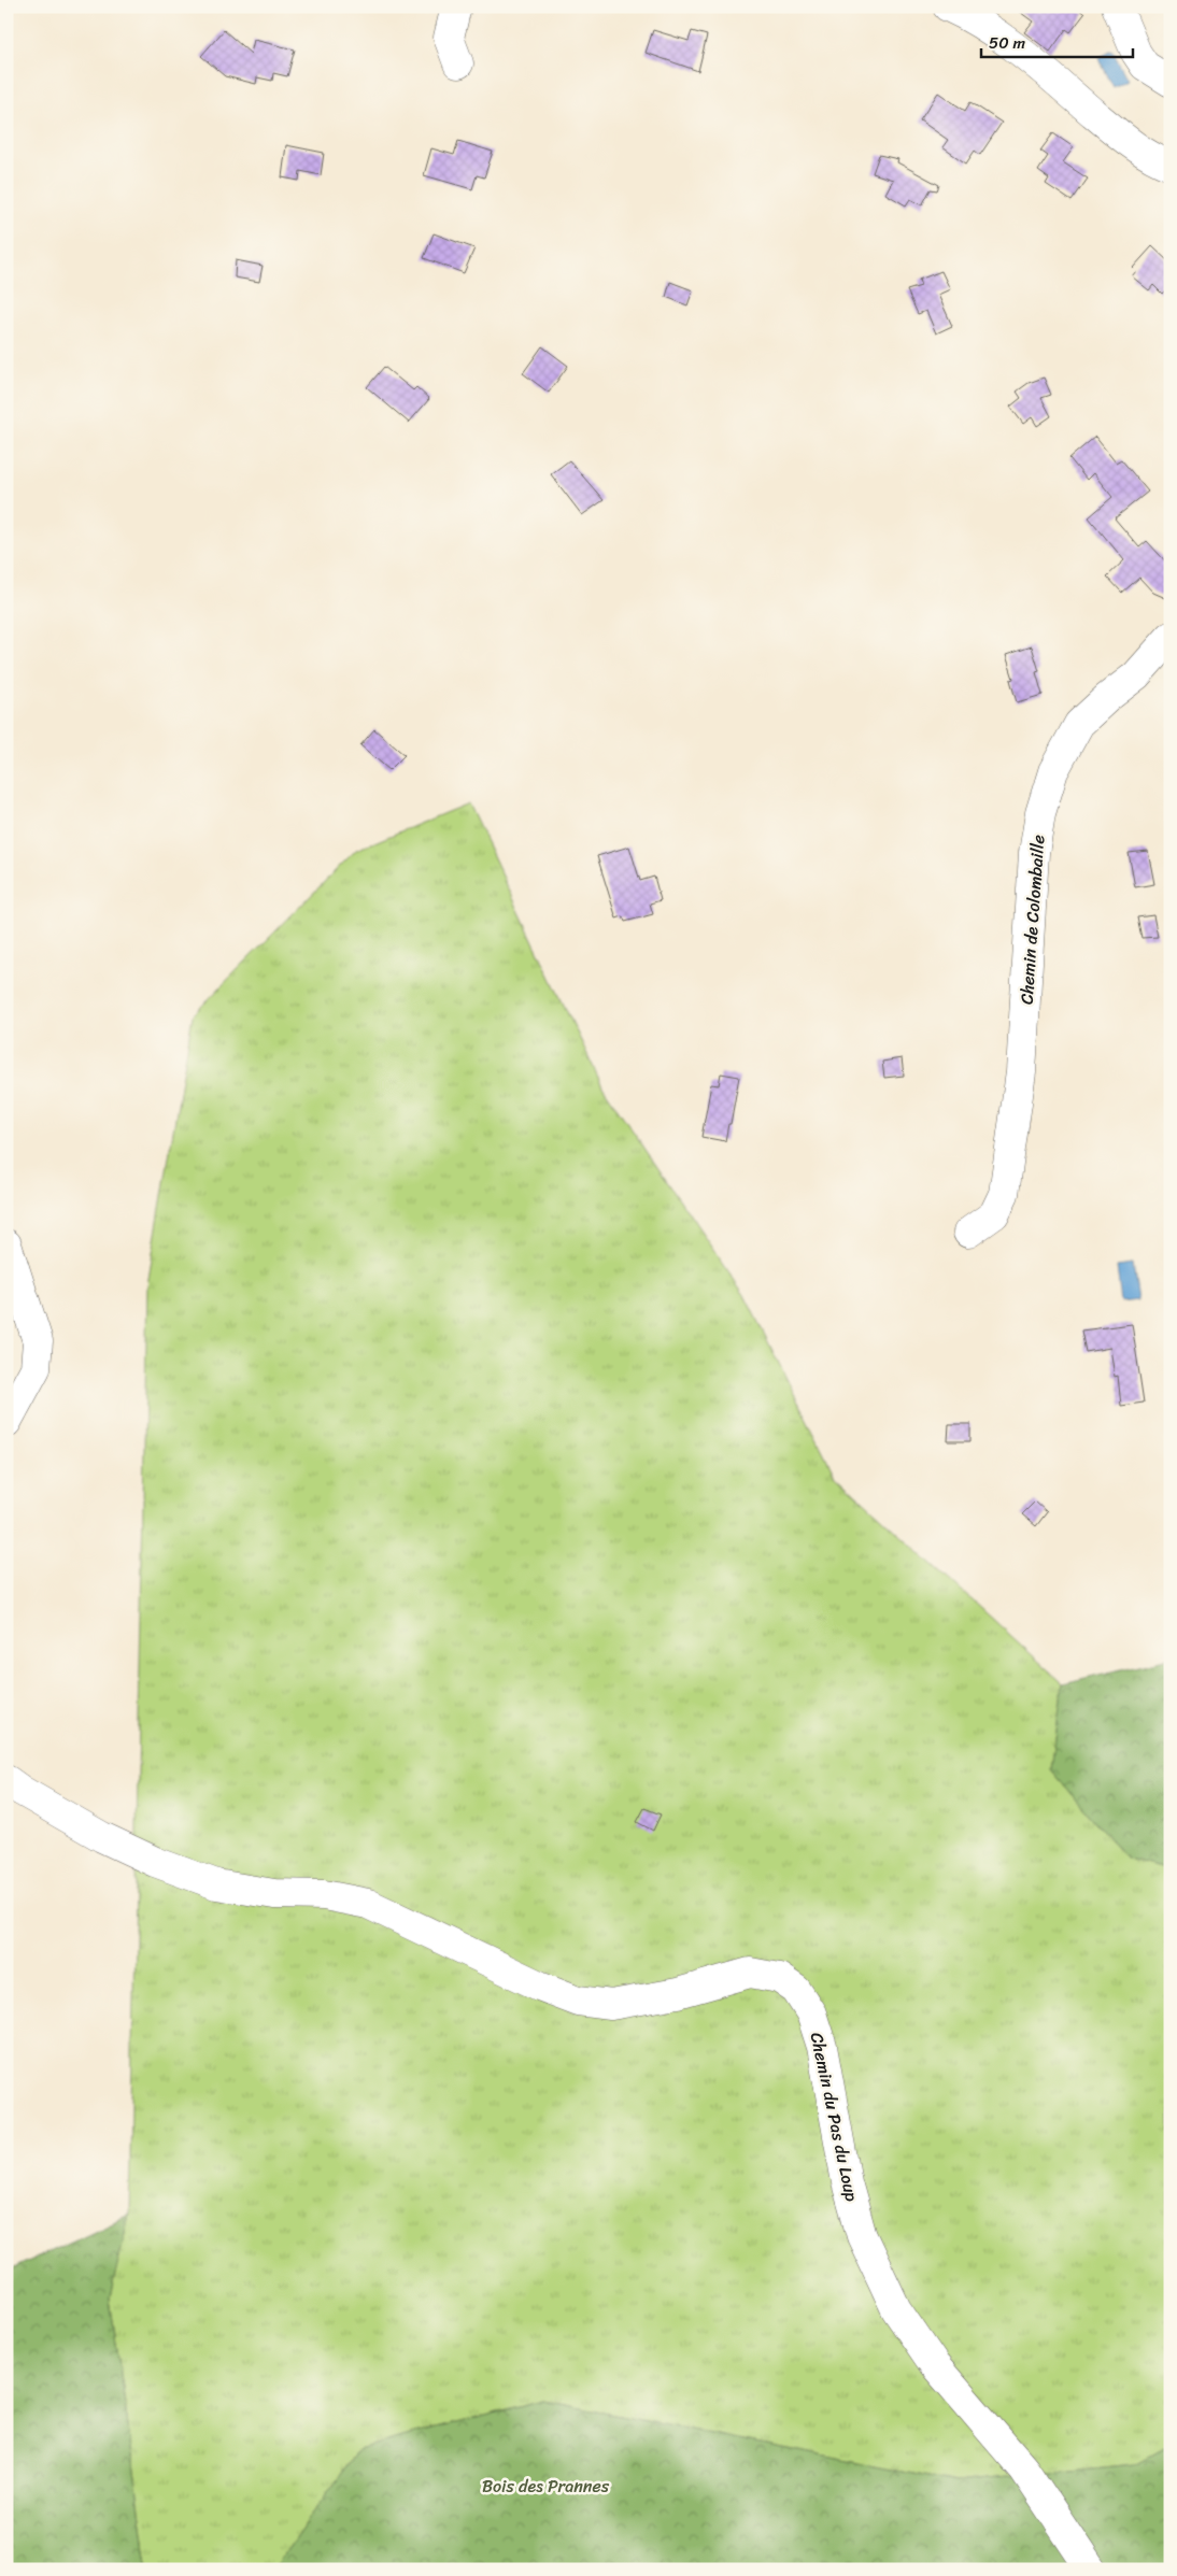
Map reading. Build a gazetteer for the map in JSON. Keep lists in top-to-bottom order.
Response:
{
  "streets": {
    "street": ["Chemin de Colombaille", "Chemin du Pas du Loup"]
  },
  "parks": ["Bois des Prannes"],
  "scale_bar": "50 m"
}
